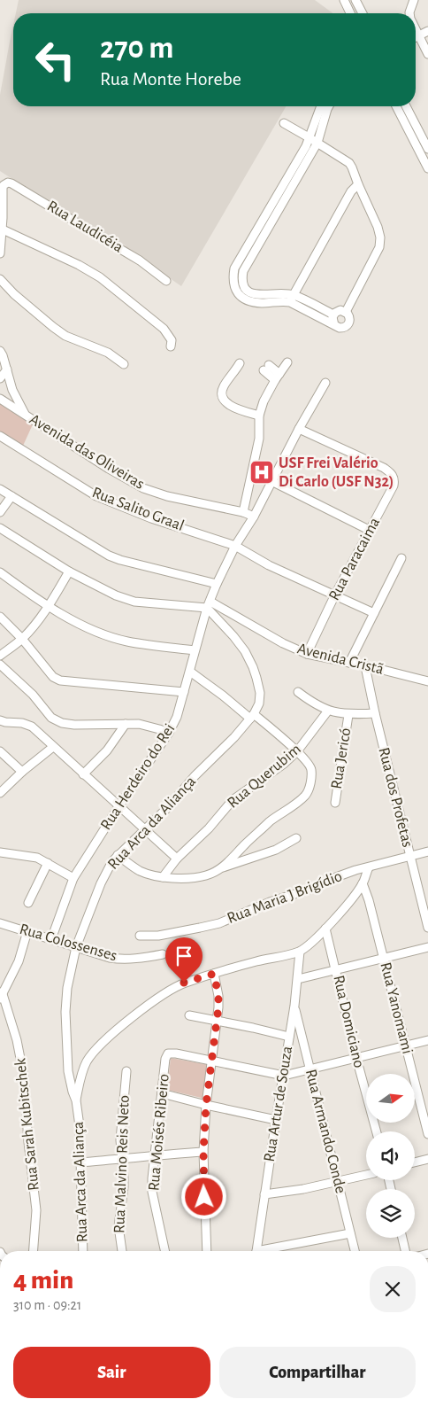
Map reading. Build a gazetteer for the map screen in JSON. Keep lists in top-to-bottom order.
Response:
{
  "streets": {
    "street": [
      "Rua Laudicéia",
      "Avenida das Oliveiras",
      "Rua Salito Graal",
      "Rua Paracaima",
      "Avenida Cristã",
      "Rua Jericó",
      "Rua Querubim",
      "Rua Herdeiro do Rei",
      "Rua dos Profetas",
      "Rua Arca da Aliança",
      "Rua Maria J Brigídio",
      "Rua Colossenses",
      "Rua Yanomami",
      "Rua Domiciano",
      "Rua Artur de Souza",
      "Rua Sarah Kubitschek",
      "Rua Armando Conde",
      "Rua Moisés Ribeiro",
      "Rua Malvino Reis Neto"
    ]
  },
  "crossings": [
    ["Avenida das Oliveiras", "Rua Herdeiro do Rei"],
    ["Rua Salito Graal", "Rua Paracaima"],
    ["Rua Salito Graal", "Rua Herdeiro do Rei"],
    ["Rua Paracaima", "Avenida Cristã"],
    ["Rua Paracaima", "Rua Herdeiro do Rei"],
    ["Avenida Cristã", "Rua Herdeiro do Rei"],
    ["Avenida Cristã", "Rua dos Profetas"],
    ["Avenida Cristã", "Rua Arca da Aliança"],
    ["Rua Herdeiro do Rei", "Rua Arca da Aliança"],
    ["Rua Herdeiro do Rei", "Rua Colossenses"],
    ["Rua dos Profetas", "Rua Maria J Brigídio"],
    ["Rua Arca da Aliança", "Rua Colossenses"],
    ["Rua Artur de Souza", "Rua Armando Conde"]
  ],
  "places": {
    "hospital": ["USF Frei Valério Di Carlo (USF N32)"]
  },
  "north": "right",
  "page": {
    "turn": ["270 m", "Rua Monte Horebe"],
    "heading": ["4 min", "310 m · 09:21"],
    "buttons": ["Sair", "Compartilhar"]
  }
}
